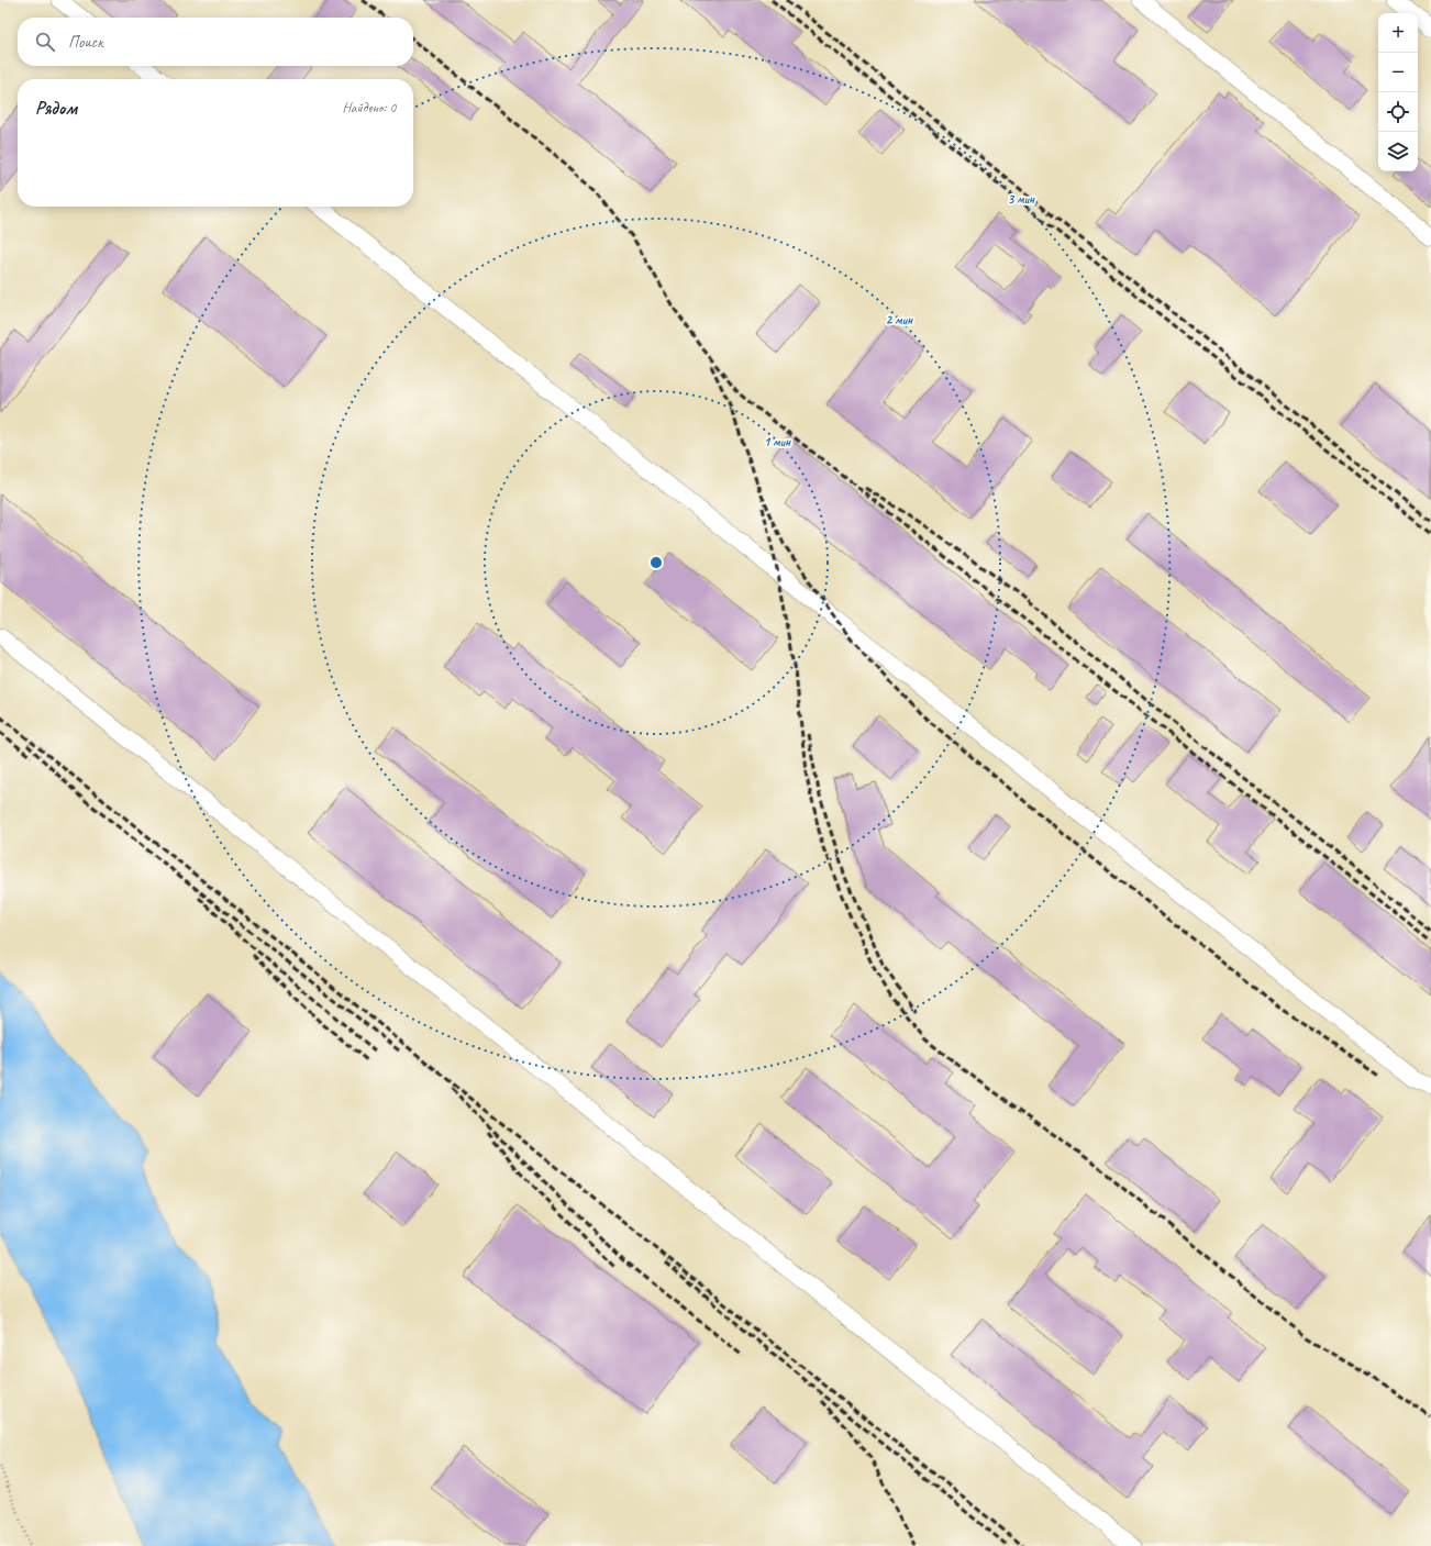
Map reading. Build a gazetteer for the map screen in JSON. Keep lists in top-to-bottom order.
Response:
{
  "page": {
    "map_buttons": ["+", "−"],
    "search": "Поиск",
    "heading": ["Рядом", "Найдено: 0"]
  },
  "rings": ["3 мин", "2 мин", "1 мин"]
}
